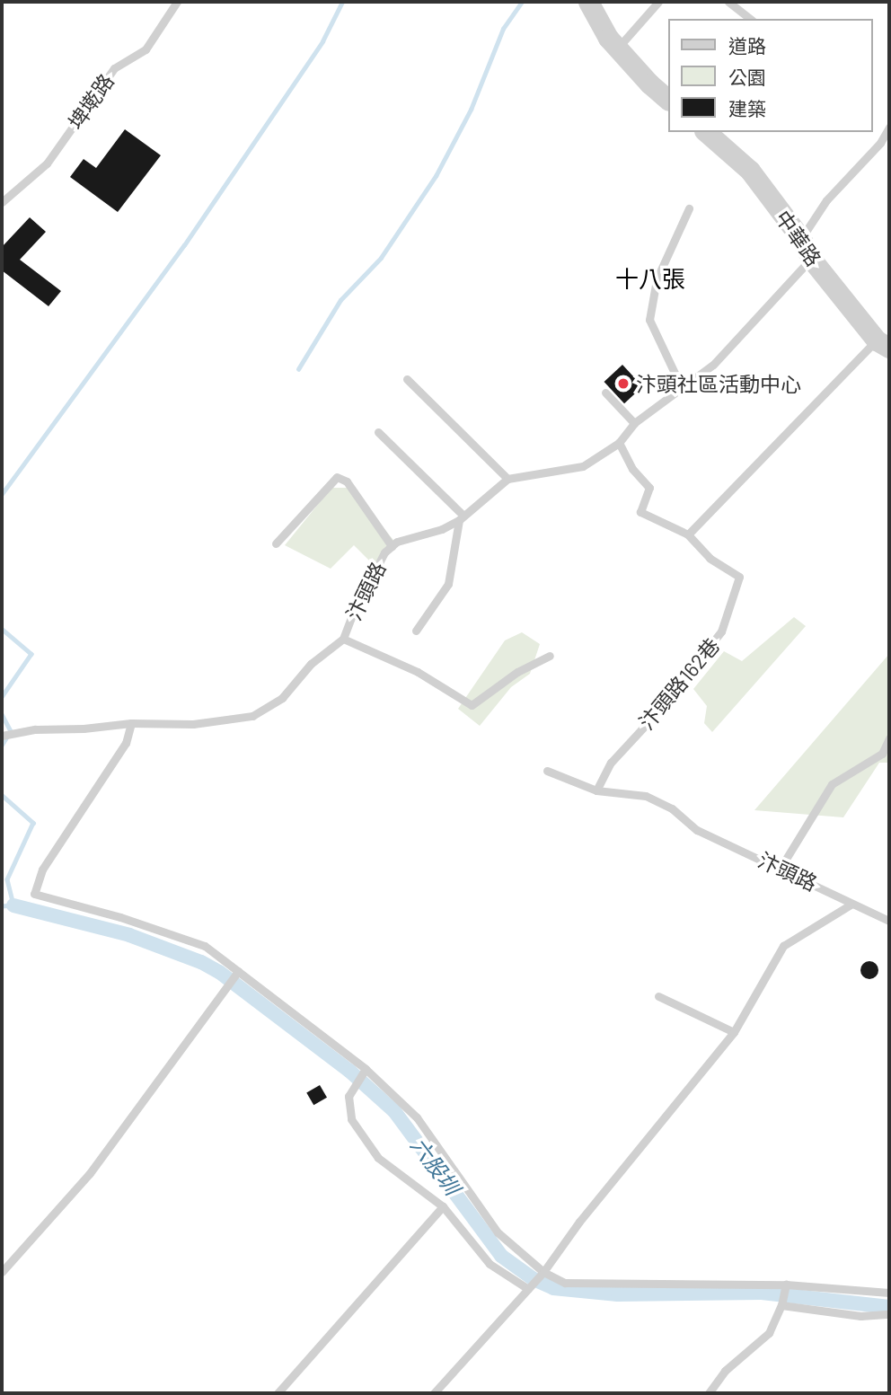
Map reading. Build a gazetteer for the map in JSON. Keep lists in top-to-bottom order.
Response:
{
  "streets": {
    "street": ["中華路"],
    "lane": ["埤墘路", "汴頭路", "汴頭路162巷"]
  },
  "crossings": [
    ["汴頭路", "汴頭路162巷"]
  ],
  "districts": ["十八張"],
  "water": ["六股圳"],
  "places": ["汴頭社區活動中心"],
  "legend": ["道路", "公園", "建築"]
}
